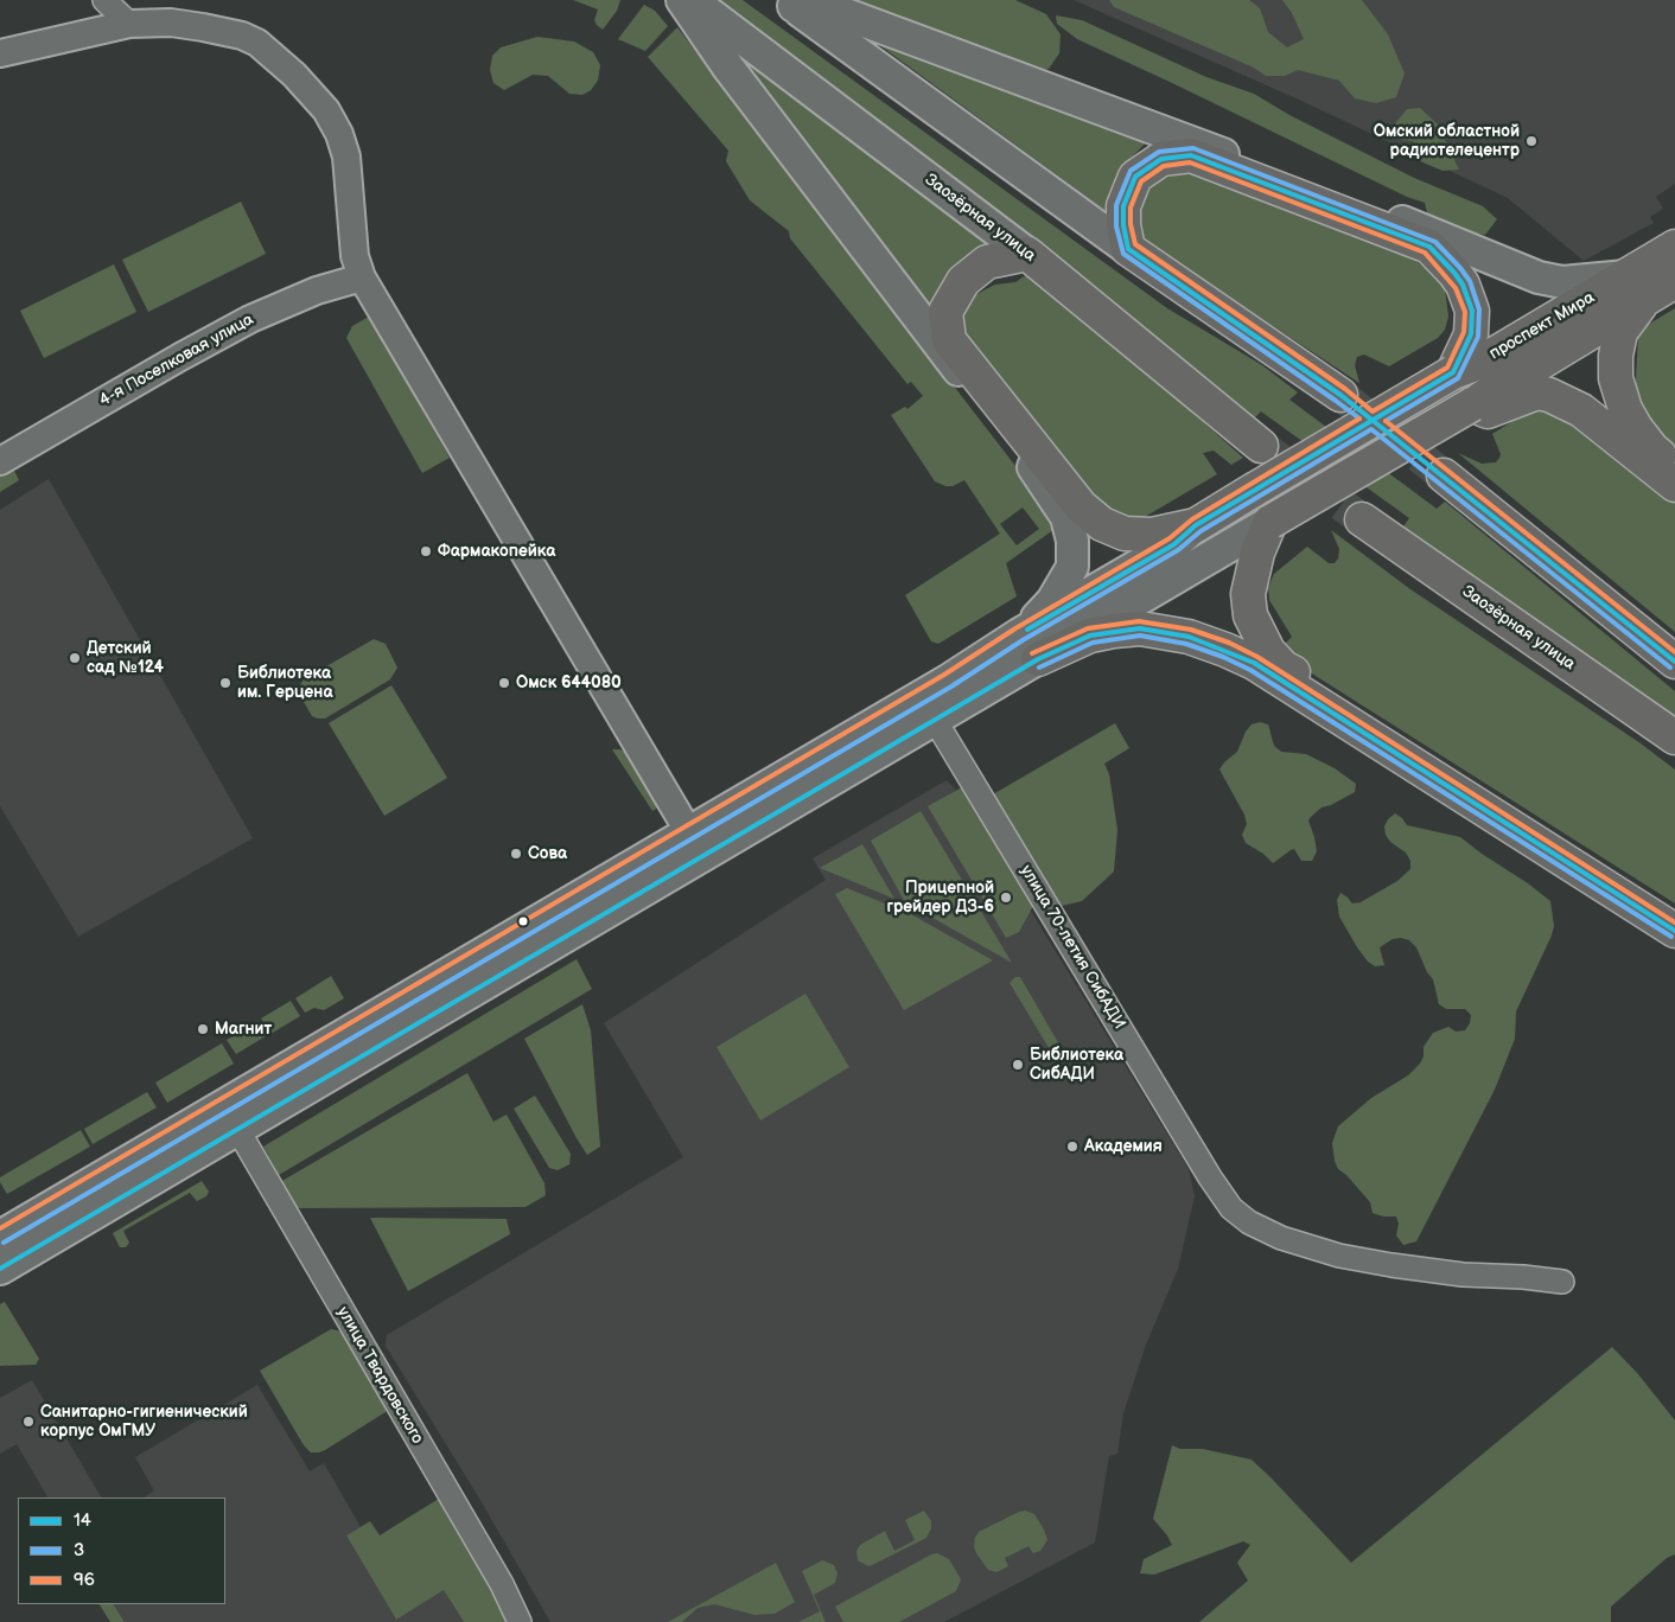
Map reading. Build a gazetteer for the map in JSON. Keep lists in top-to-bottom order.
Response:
{
  "streets": {
    "main road": ["Заозёрная улица", "проспект Мира"],
    "street": ["4-я Поселковая улица", "улица 70-летия СибАДИ", "улица Твардовского"]
  },
  "crossings": [
    ["проспект Мира", "улица 70-летия СибАДИ"],
    ["проспект Мира", "улица Твардовского"]
  ],
  "places": [
    "Омский областной радиотелецентр",
    "Фармакопейка",
    "Детский сад №124",
    "Библиотека им. Герцена",
    "Омск 644080",
    "Сова",
    "Прицепной грейдер ДЗ-6",
    "Магнит",
    "Библиотека СибАДИ",
    "Академия",
    "Санитарно-гигиенический корпус ОмГМУ"
  ],
  "lines": ["transit line 3", "transit line 14", "transit line 96"],
  "legend": ["14", "3", "96"]
}
